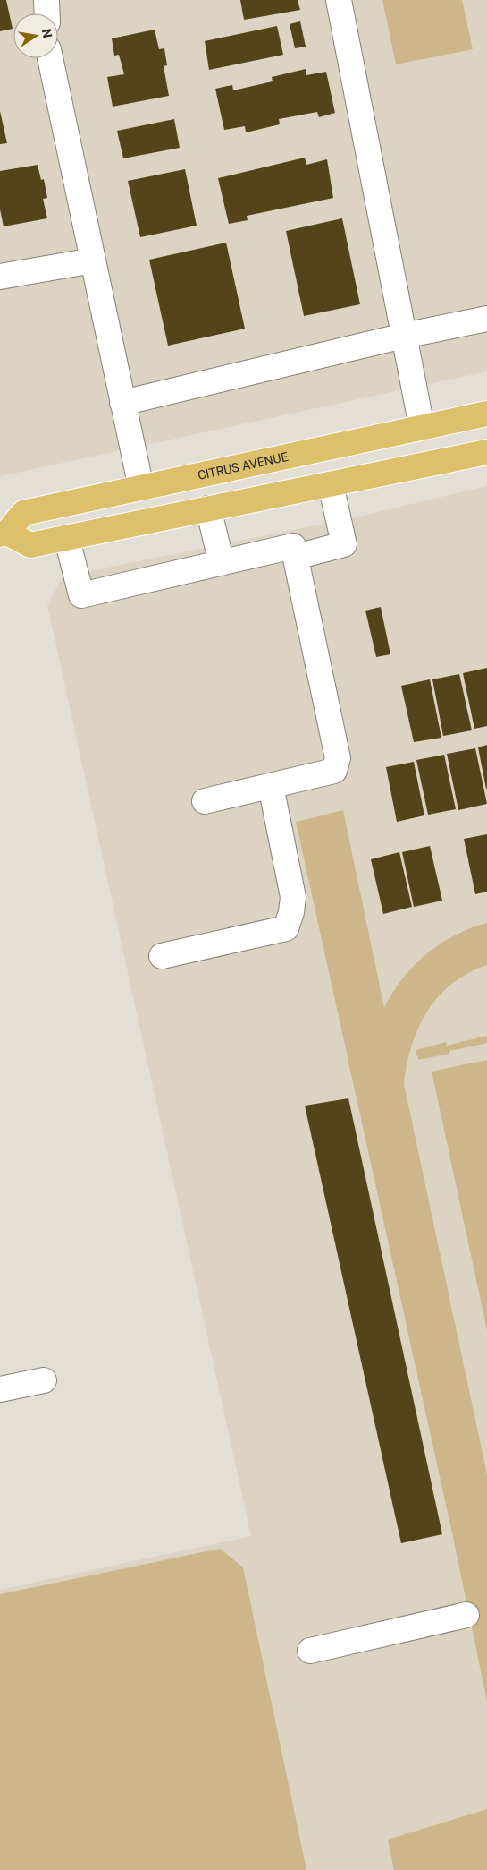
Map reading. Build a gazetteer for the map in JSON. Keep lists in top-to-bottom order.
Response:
{
  "streets": {
    "main road": ["CITRUS AVENUE"]
  },
  "north": "right"
}
